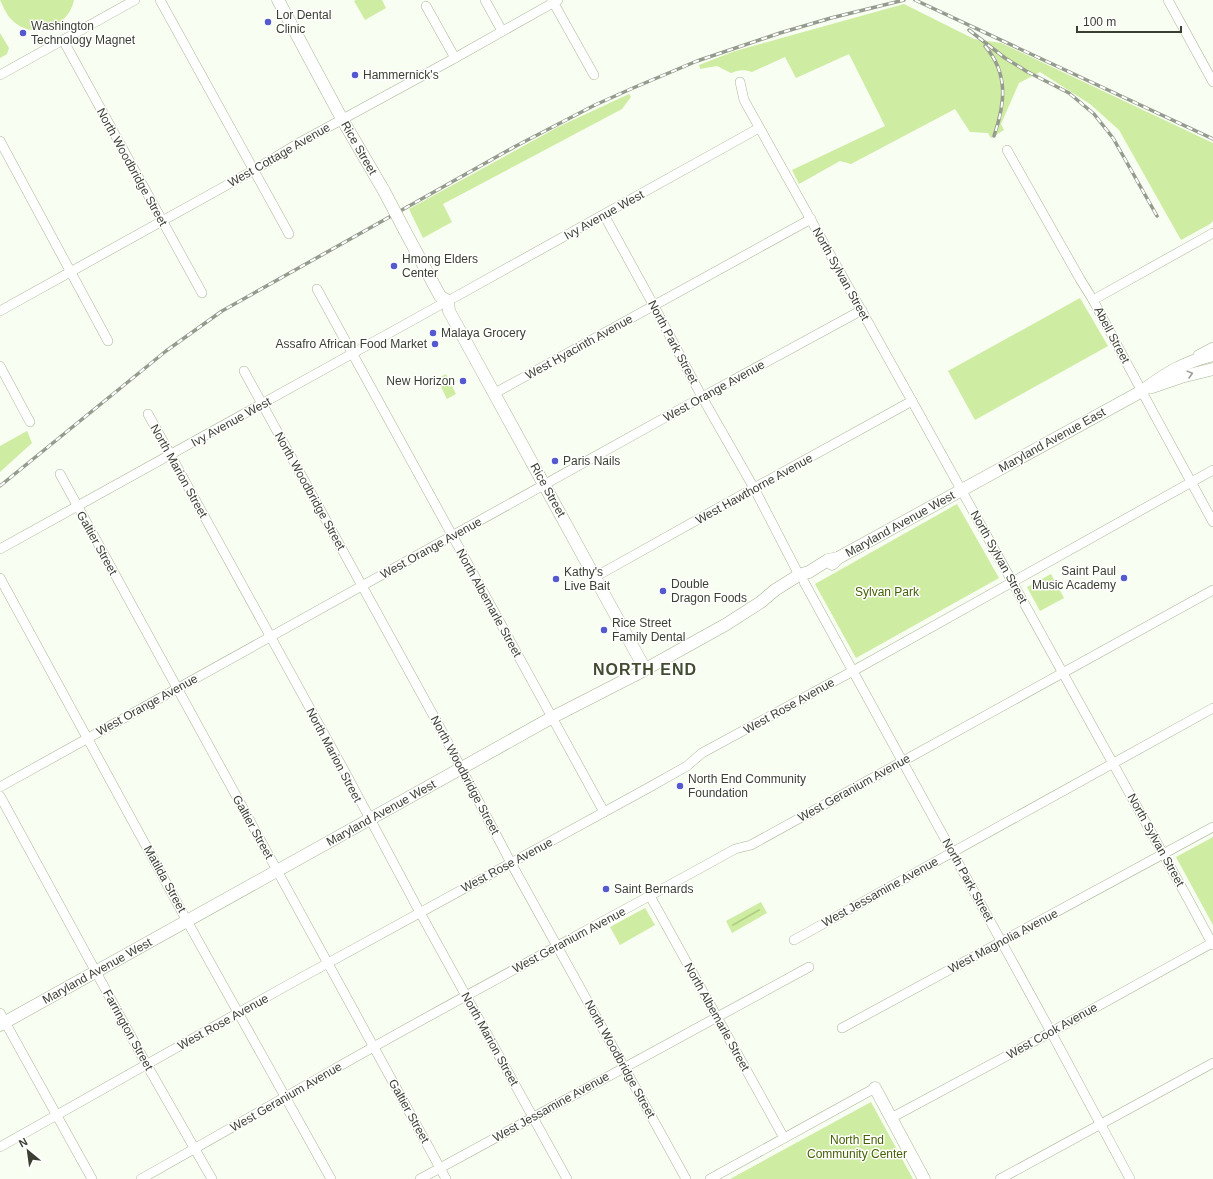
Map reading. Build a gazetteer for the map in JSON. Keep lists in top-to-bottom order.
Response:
{
  "streets": {
    "main road": ["Rice Street", "Maryland Avenue East", "Maryland Avenue West"],
    "street": [
      "West Cottage Avenue",
      "North Woodbridge Street",
      "Ivy Avenue West",
      "North Sylvan Street",
      "Abell Street",
      "North Park Street",
      "West Hyacinth Avenue",
      "West Orange Avenue",
      "North Marion Street",
      "West Hawthorne Avenue",
      "Galtier Street",
      "North Albemarle Street",
      "West Rose Avenue",
      "West Geranium Avenue",
      "Matilda Street",
      "West Jessamine Avenue",
      "West Magnolia Avenue",
      "Farrington Street",
      "West Cook Avenue"
    ]
  },
  "crossings": [
    ["Rice Street", "West Cottage Avenue"],
    ["Rice Street", "Ivy Avenue West"],
    ["Rice Street", "West Hyacinth Avenue"],
    ["Rice Street", "West Orange Avenue"],
    ["Rice Street", "West Hawthorne Avenue"],
    ["Rice Street", "Maryland Avenue West"],
    ["West Cottage Avenue", "North Woodbridge Street"],
    ["North Woodbridge Street", "Ivy Avenue West"],
    ["North Woodbridge Street", "West Orange Avenue"],
    ["North Woodbridge Street", "Maryland Avenue West"],
    ["North Woodbridge Street", "West Rose Avenue"],
    ["North Woodbridge Street", "West Geranium Avenue"],
    ["North Woodbridge Street", "West Jessamine Avenue"],
    ["Ivy Avenue West", "North Sylvan Street"],
    ["Ivy Avenue West", "North Park Street"],
    ["Ivy Avenue West", "North Marion Street"],
    ["Ivy Avenue West", "Galtier Street"],
    ["Ivy Avenue West", "North Albemarle Street"],
    ["North Sylvan Street", "West Hyacinth Avenue"],
    ["North Sylvan Street", "West Orange Avenue"],
    ["North Sylvan Street", "Maryland Avenue East"],
    ["North Sylvan Street", "West Hawthorne Avenue"],
    ["North Sylvan Street", "Maryland Avenue West"],
    ["North Sylvan Street", "West Rose Avenue"],
    ["North Sylvan Street", "West Geranium Avenue"],
    ["North Sylvan Street", "West Jessamine Avenue"],
    ["North Sylvan Street", "West Magnolia Avenue"],
    ["North Sylvan Street", "West Cook Avenue"],
    ["Abell Street", "Maryland Avenue East"],
    ["Abell Street", "West Rose Avenue"],
    ["North Park Street", "West Hyacinth Avenue"],
    ["North Park Street", "West Orange Avenue"],
    ["North Park Street", "West Hawthorne Avenue"],
    ["North Park Street", "Maryland Avenue West"],
    ["North Park Street", "West Rose Avenue"],
    ["North Park Street", "West Geranium Avenue"],
    ["North Park Street", "West Jessamine Avenue"],
    ["North Park Street", "West Magnolia Avenue"],
    ["North Park Street", "West Cook Avenue"],
    ["West Orange Avenue", "North Marion Street"],
    ["West Orange Avenue", "Galtier Street"],
    ["West Orange Avenue", "North Albemarle Street"],
    ["West Orange Avenue", "Matilda Street"],
    ["Maryland Avenue East", "Maryland Avenue West"],
    ["North Marion Street", "Maryland Avenue West"],
    ["North Marion Street", "West Rose Avenue"],
    ["North Marion Street", "West Geranium Avenue"],
    ["North Marion Street", "West Jessamine Avenue"],
    ["Maryland Avenue West", "Galtier Street"],
    ["Maryland Avenue West", "North Albemarle Street"],
    ["Maryland Avenue West", "Matilda Street"],
    ["Maryland Avenue West", "Farrington Street"],
    ["Galtier Street", "West Rose Avenue"],
    ["Galtier Street", "West Geranium Avenue"],
    ["Galtier Street", "West Jessamine Avenue"],
    ["North Albemarle Street", "West Rose Avenue"],
    ["North Albemarle Street", "West Geranium Avenue"],
    ["North Albemarle Street", "West Jessamine Avenue"],
    ["West Rose Avenue", "Matilda Street"],
    ["West Rose Avenue", "Farrington Street"],
    ["West Geranium Avenue", "Matilda Street"],
    ["West Geranium Avenue", "Farrington Street"]
  ],
  "districts": ["NORTH END"],
  "parks": ["Sylvan Park", "North End Community Center"],
  "places": [
    "Lor Dental Clinic",
    "Washington Technology Magnet",
    "Hammernick's",
    "Hmong Elders Center",
    "Malaya Grocery",
    "Assafro African Food Market",
    "New Horizon",
    "Paris Nails",
    "Saint Paul Music Academy",
    "Kathy's Live Bait",
    "Double Dragon Foods",
    "Rice Street Family Dental",
    "North End Community Foundation",
    "Saint Bernards"
  ],
  "scale_bar": "100 m",
  "north": "top left"
}
